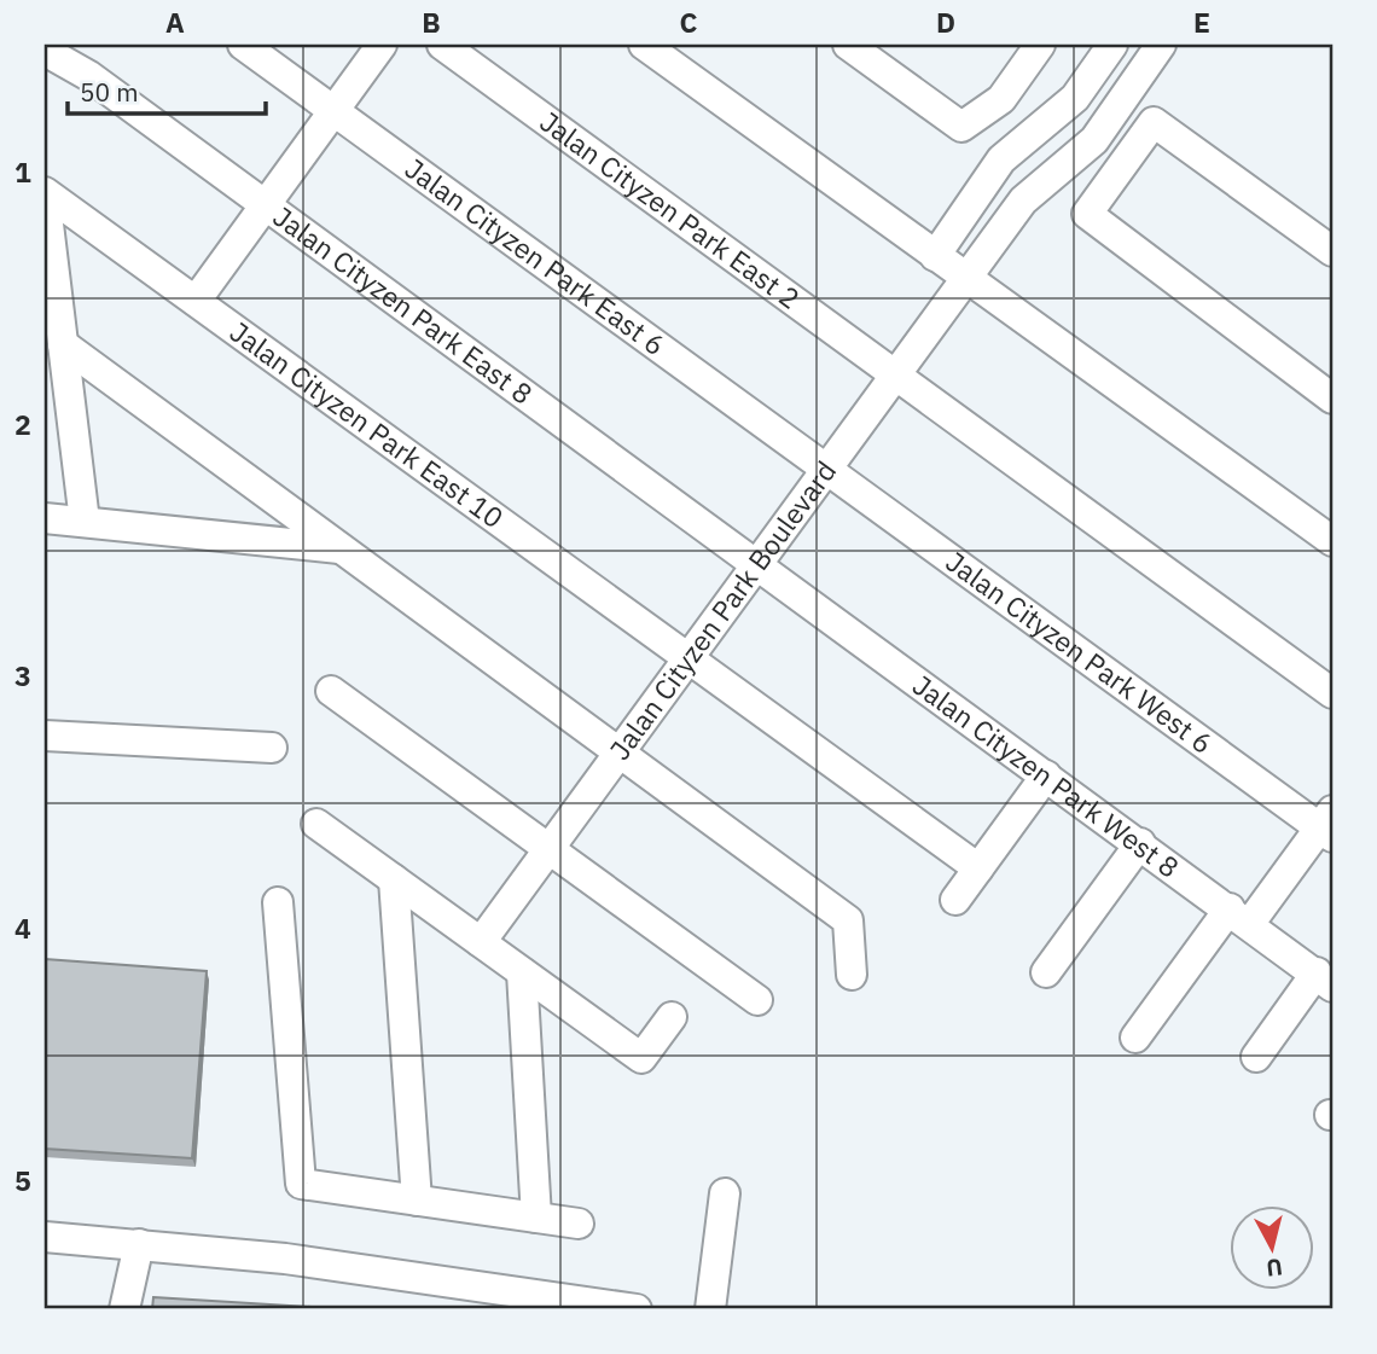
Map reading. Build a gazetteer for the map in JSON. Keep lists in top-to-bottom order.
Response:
{
  "streets": {
    "street": [
      "Jalan Cityzen Park East 2",
      "Jalan Cityzen Park East 6",
      "Jalan Cityzen Park East 8",
      "Jalan Cityzen Park East 10",
      "Jalan Cityzen Park Boulevard",
      "Jalan Cityzen Park West 6",
      "Jalan Cityzen Park West 8"
    ]
  },
  "crossings": [
    ["Jalan Cityzen Park East 2", "Jalan Cityzen Park Boulevard"],
    ["Jalan Cityzen Park East 6", "Jalan Cityzen Park Boulevard"],
    ["Jalan Cityzen Park East 6", "Jalan Cityzen Park West 6"],
    ["Jalan Cityzen Park East 8", "Jalan Cityzen Park Boulevard"],
    ["Jalan Cityzen Park East 8", "Jalan Cityzen Park West 8"],
    ["Jalan Cityzen Park East 10", "Jalan Cityzen Park Boulevard"],
    ["Jalan Cityzen Park Boulevard", "Jalan Cityzen Park West 6"],
    ["Jalan Cityzen Park Boulevard", "Jalan Cityzen Park West 8"]
  ],
  "scale_bar": "50 m",
  "north": "bottom",
  "grid": {
    "columns": [
      "A",
      "B",
      "C",
      "D",
      "E"
    ],
    "rows": [
      "1",
      "2",
      "3",
      "4",
      "5"
    ]
  }
}
